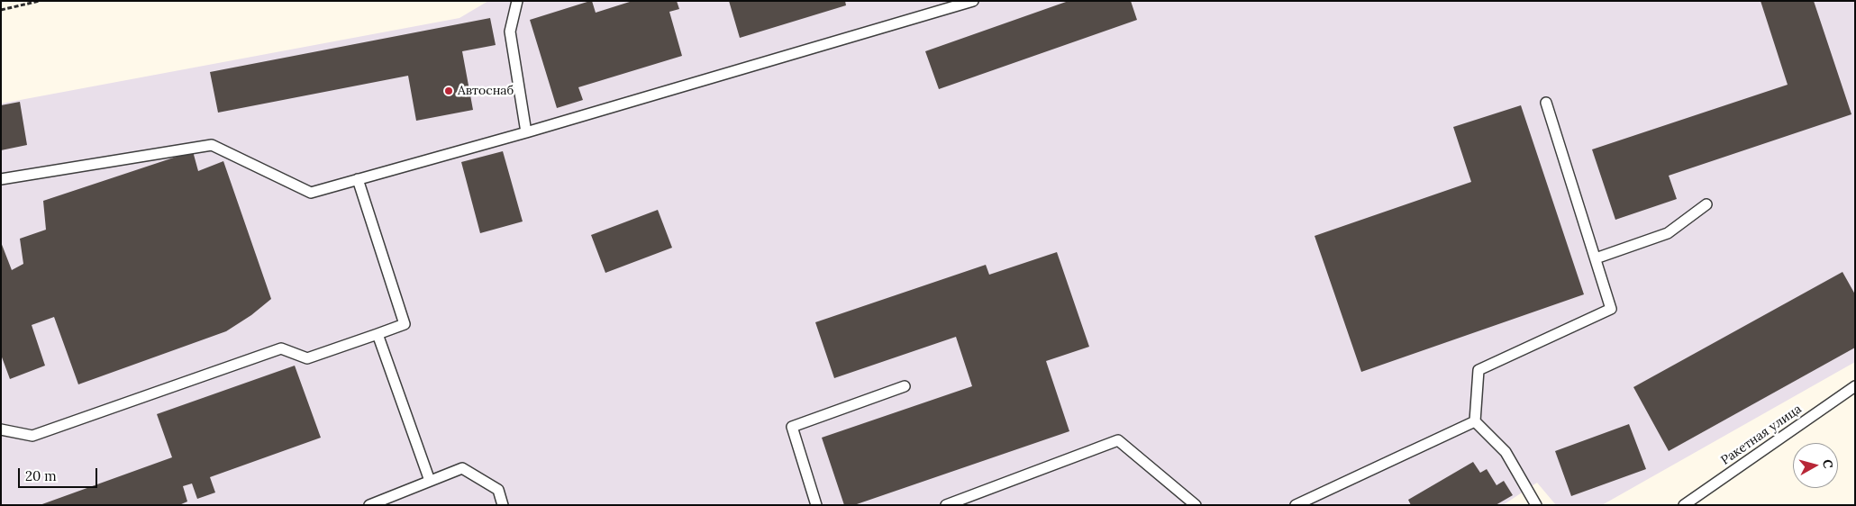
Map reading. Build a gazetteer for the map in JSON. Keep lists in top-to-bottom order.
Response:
{
  "streets": {
    "lane": ["Ракетная улица"]
  },
  "places": ["Автоснаб"],
  "scale_bar": "20 m",
  "north": "right"
}
